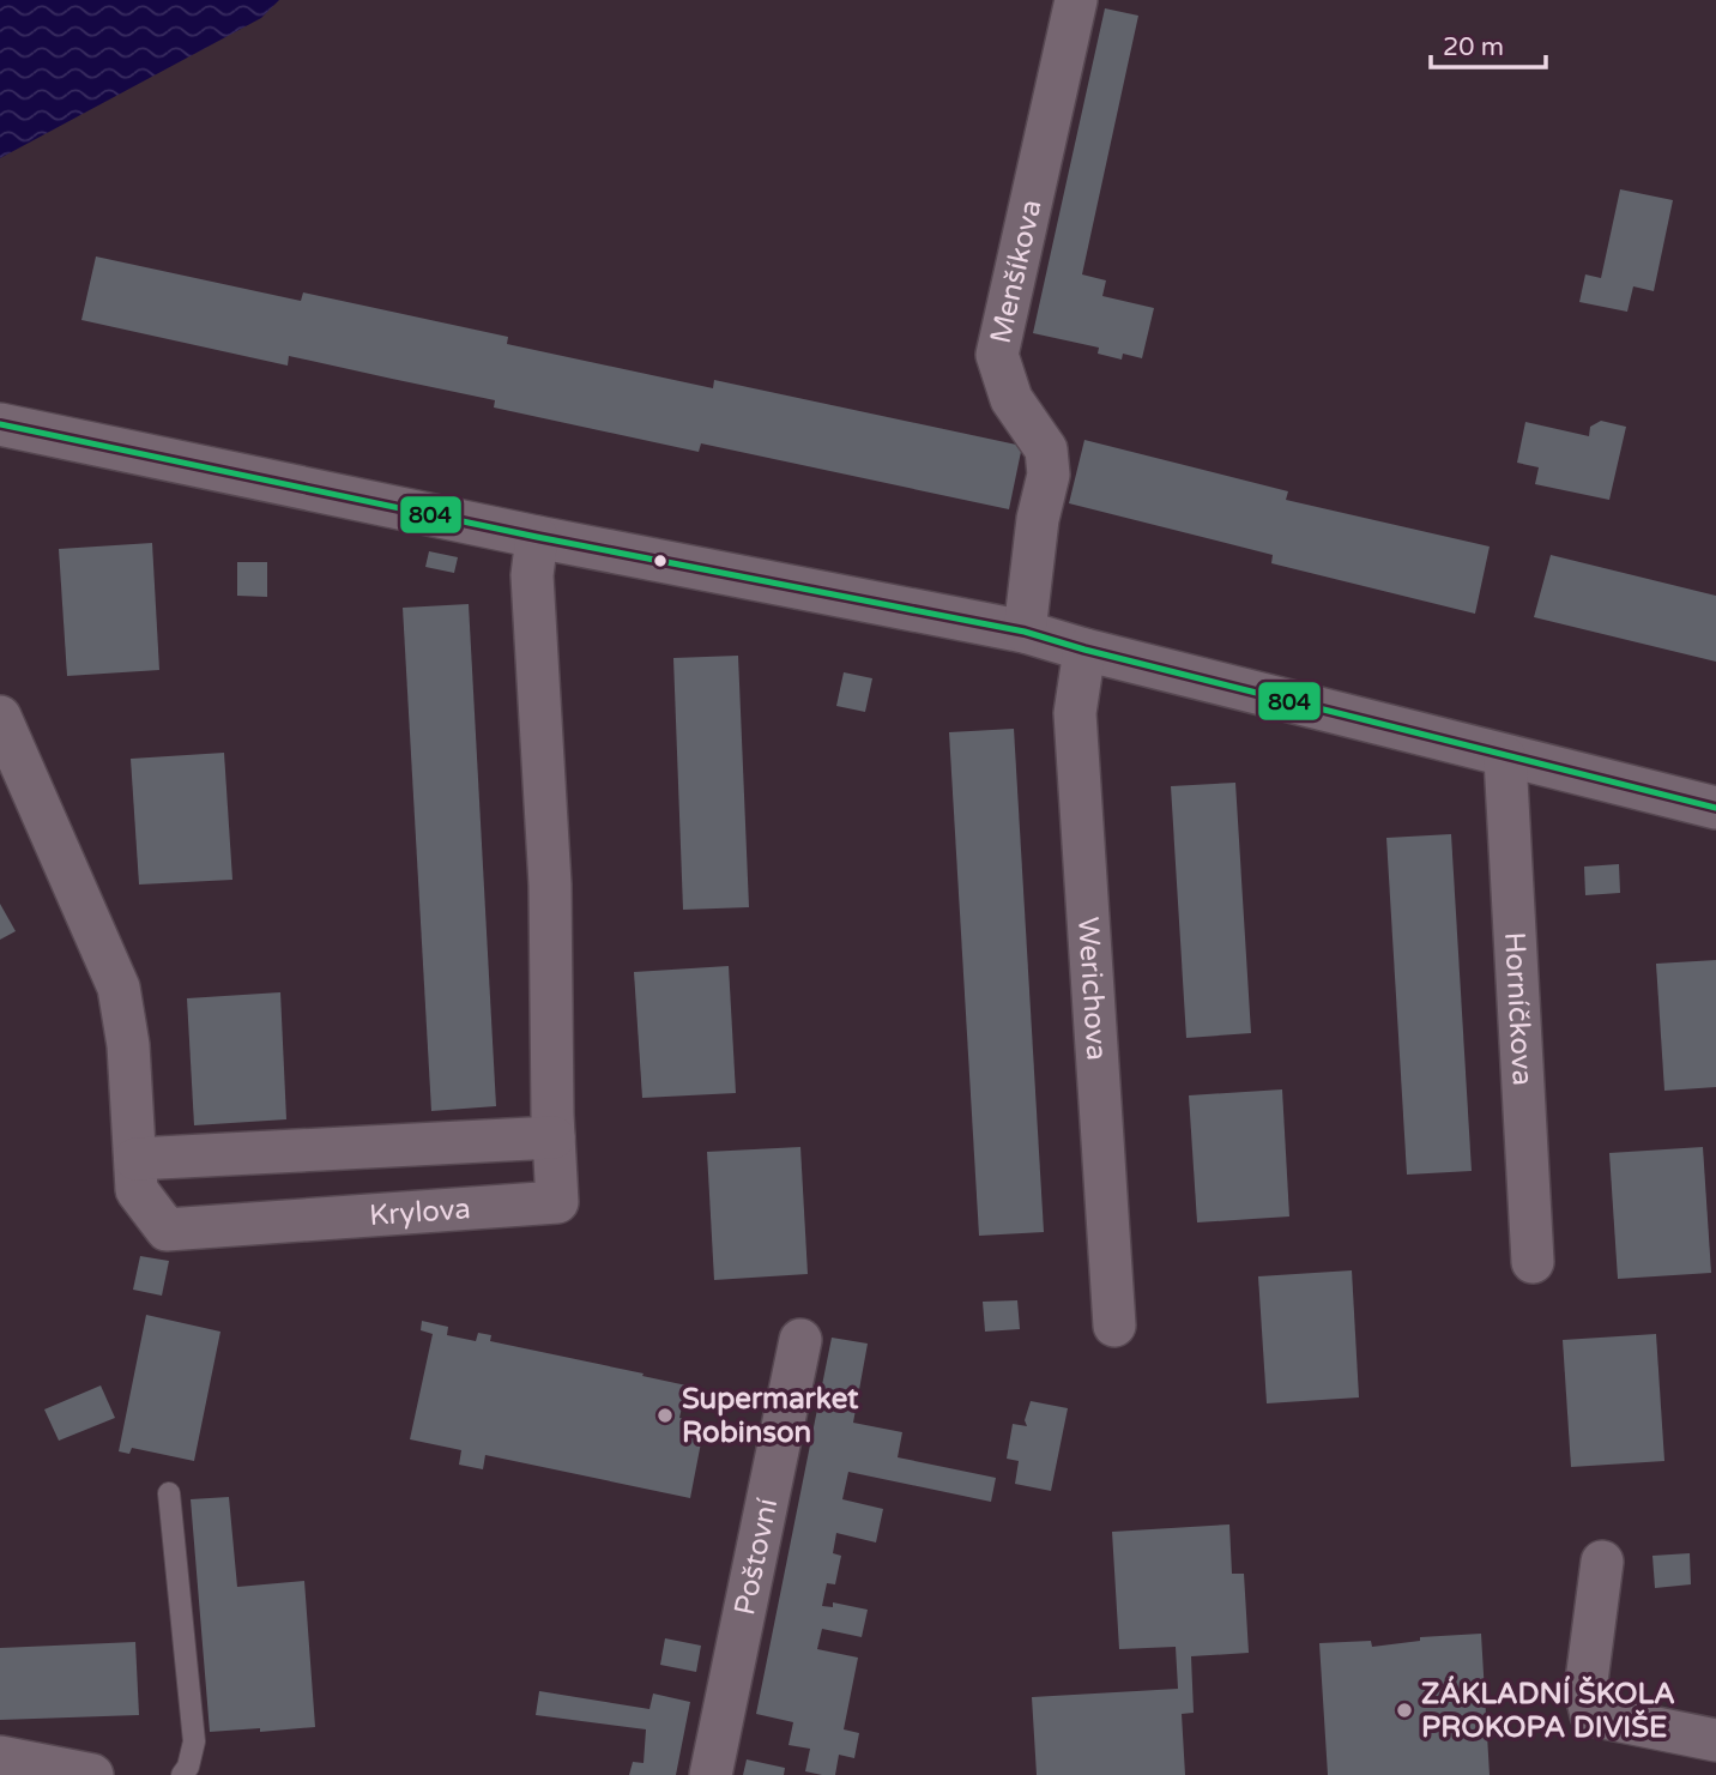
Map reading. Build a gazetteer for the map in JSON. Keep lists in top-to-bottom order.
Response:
{
  "streets": {
    "street": [
      "Menšíkova",
      "Werichova",
      "Horníčkova",
      "Krylova",
      "Poštovní"
    ]
  },
  "places": ["Supermarket Robinson", "ZÁKLADNÍ ŠKOLA PROKOPA DIVIŠE"],
  "lines": ["transit line 804"],
  "scale_bar": "20 m"
}
